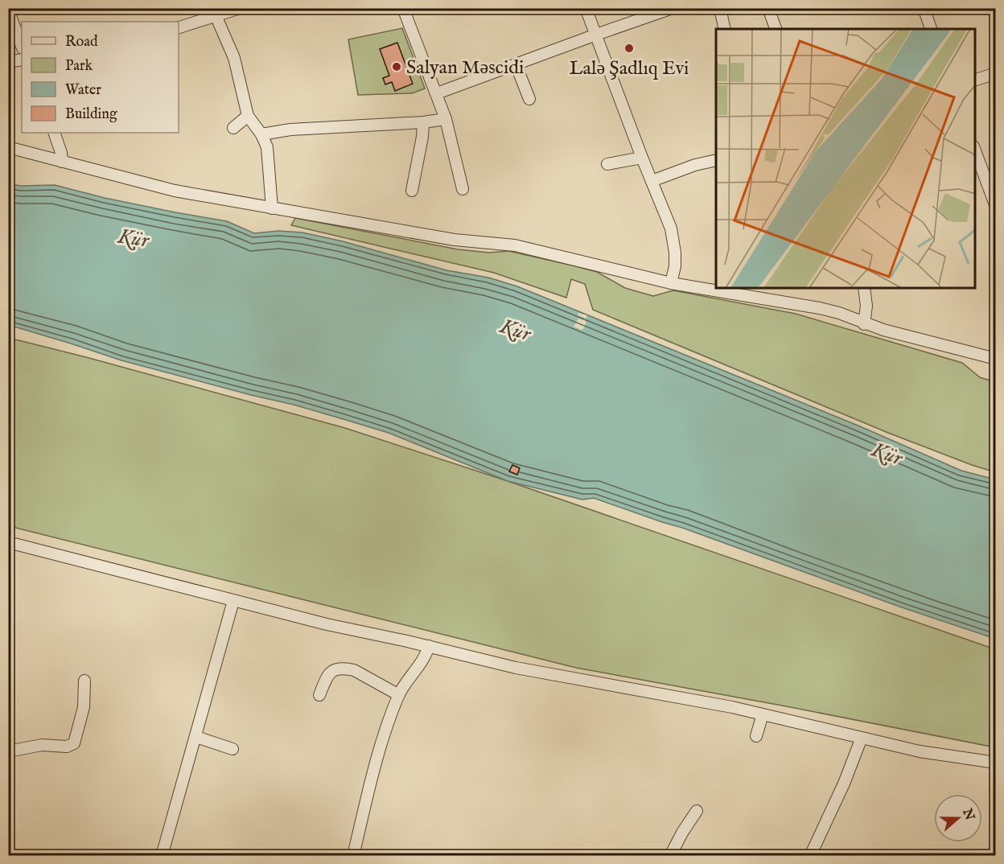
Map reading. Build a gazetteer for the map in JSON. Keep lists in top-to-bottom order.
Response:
{
  "water": ["Kür"],
  "places": ["Lalə Şadlıq Evi", "Salyan Məscidi"],
  "legend": [
    "Road",
    "Park",
    "Water",
    "Building"
  ],
  "north": "right"
}
